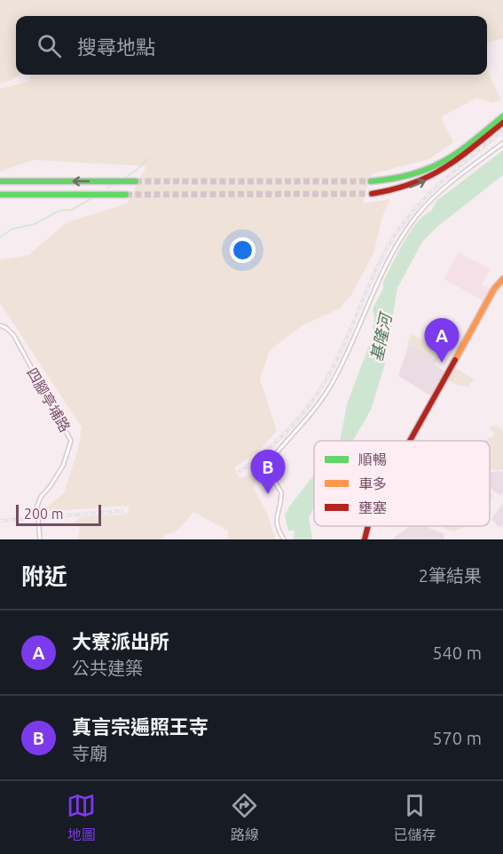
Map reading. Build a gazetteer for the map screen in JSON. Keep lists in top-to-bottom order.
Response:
{
  "streets": {
    "street": ["四腳亭埔路"]
  },
  "water": ["基隆河"],
  "legend": ["順暢", "車多", "壅塞"],
  "scale_bar": "200 m",
  "page": {
    "search": "搜尋地點",
    "pins": ["A", "B"],
    "scale": "200 m",
    "heading": ["附近", "2筆結果"],
    "list": [
      {
        "mark": "A",
        "name": "大寮派出所",
        "note": "公共建築",
        "value": "540 m"
      },
      {
        "mark": "B",
        "name": "真言宗遍照王寺",
        "note": "寺廟",
        "value": "570 m"
      }
    ],
    "nav": ["地圖", "路線", "已儲存"]
  }
}
